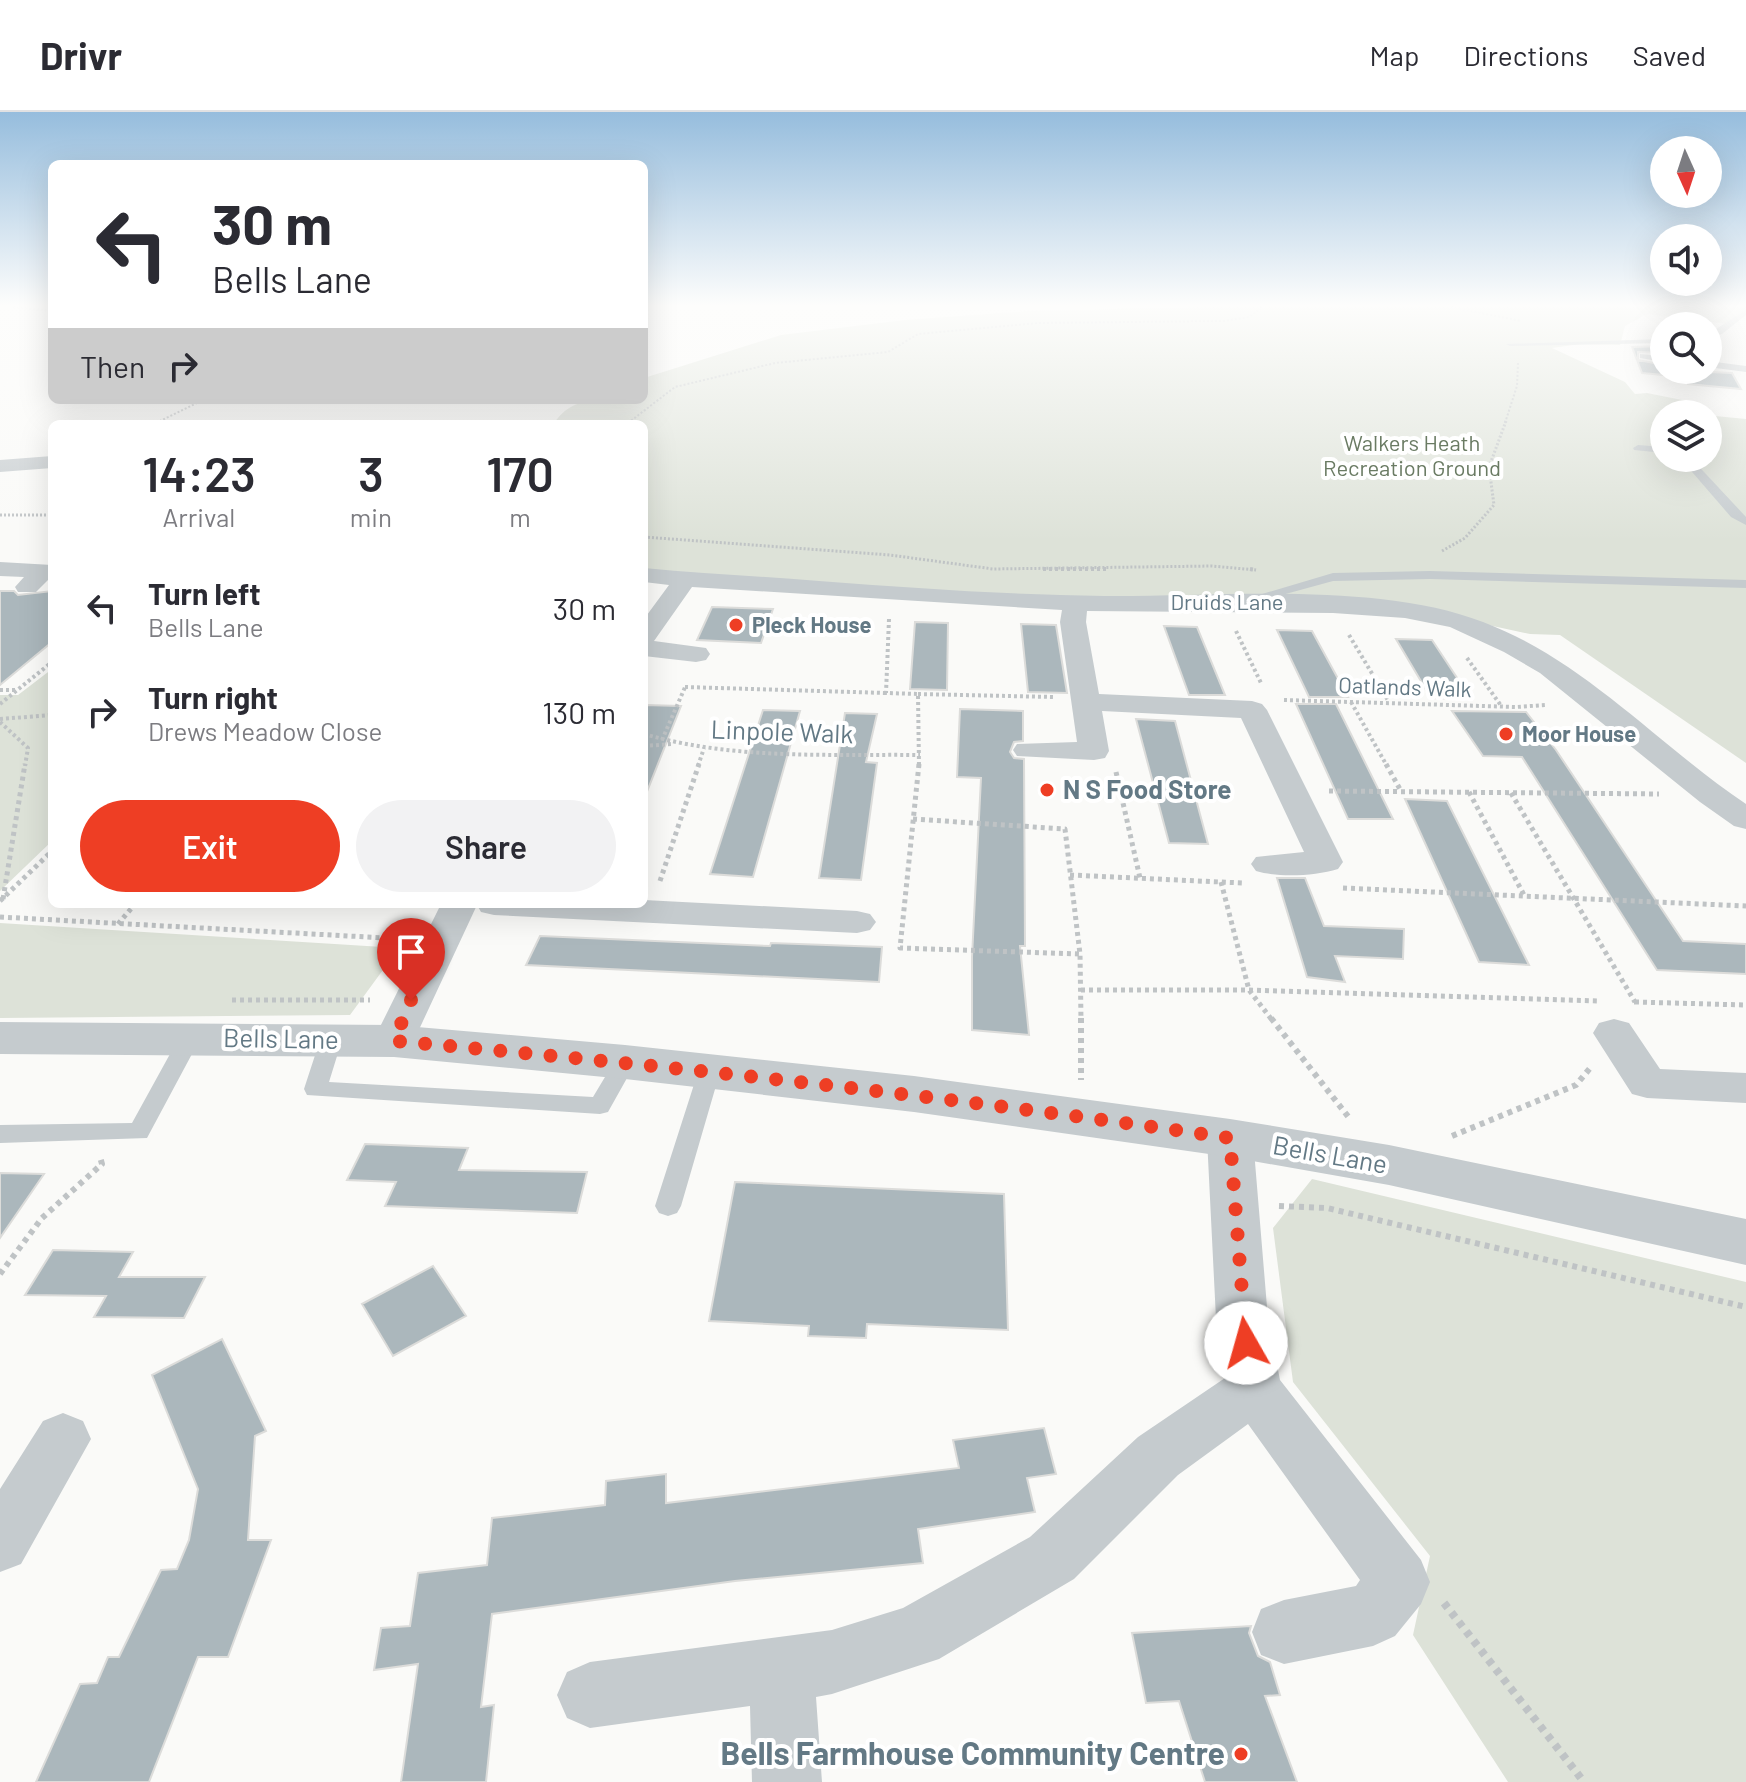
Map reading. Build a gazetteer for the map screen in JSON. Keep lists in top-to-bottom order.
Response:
{
  "streets": {
    "street": ["Druids Lane", "Bells Lane"],
    "path": ["Oatlands Walk", "Linpole Walk"]
  },
  "parks": ["Walkers Heath Recreation Ground"],
  "places": [
    "Pleck House",
    "Moor House",
    "N S Food Store",
    "Bells Farmhouse Community Centre"
  ],
  "north": "bottom",
  "page": {
    "header": "Drivr",
    "nav": ["Map", "Directions", "Saved"],
    "turn": ["30 m", "Bells Lane"],
    "then": "Then",
    "eta": [
      "14:23",
      "Arrival",
      "3",
      "min",
      "170",
      "m"
    ],
    "list": [
      {
        "name": "Turn left",
        "note": "Bells Lane",
        "value": "30 m"
      },
      {
        "name": "Turn right",
        "note": "Drews Meadow Close",
        "value": "130 m"
      }
    ],
    "buttons": ["Exit", "Share"]
  }
}
